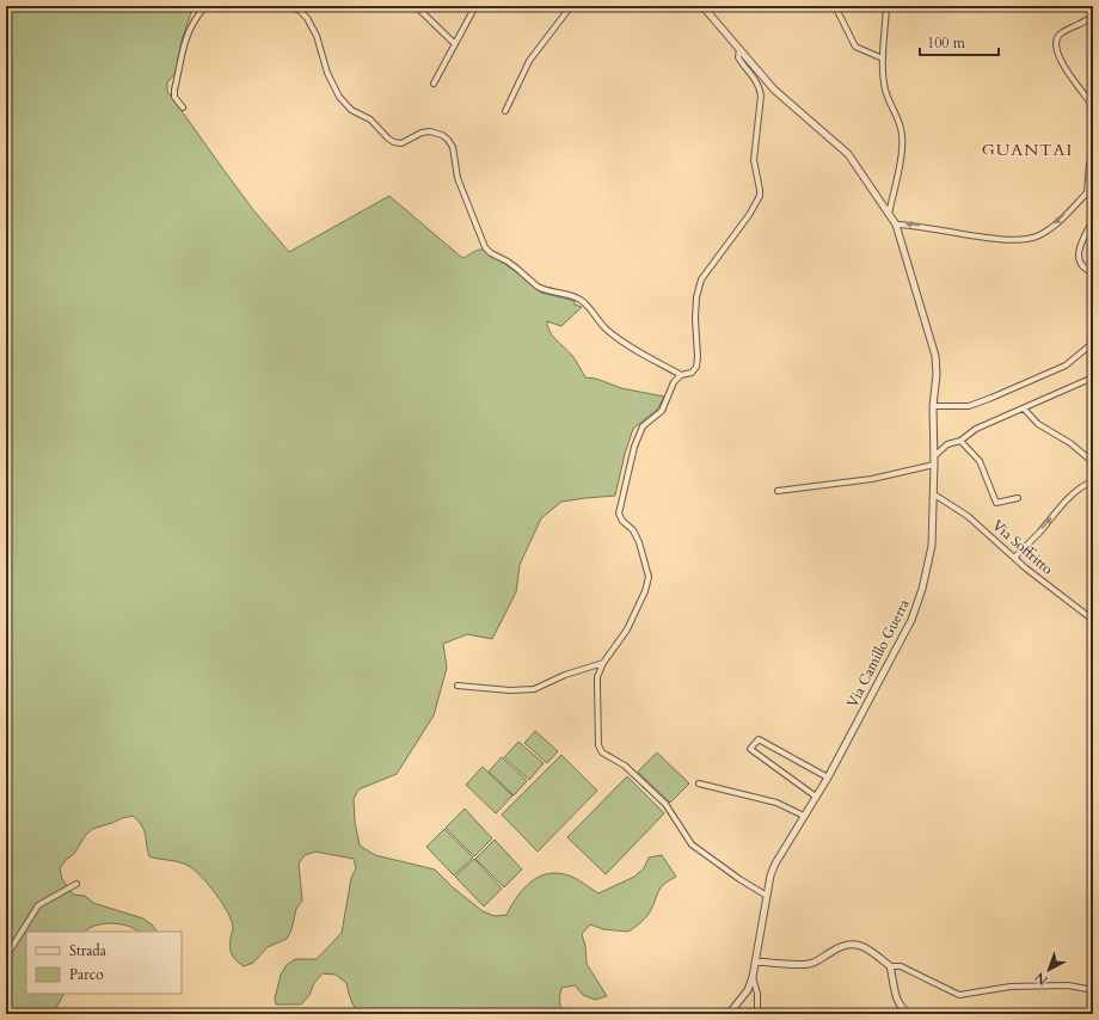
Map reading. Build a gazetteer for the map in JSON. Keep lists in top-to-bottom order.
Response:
{
  "streets": {
    "street": ["Via Soffritto", "Via Camillo Guerra"]
  },
  "crossings": [
    ["Via Soffritto", "Via Camillo Guerra"]
  ],
  "districts": ["GUANTAI"],
  "legend": ["Strada", "Parco"],
  "scale_bar": "100 m",
  "north": "bottom left"
}
